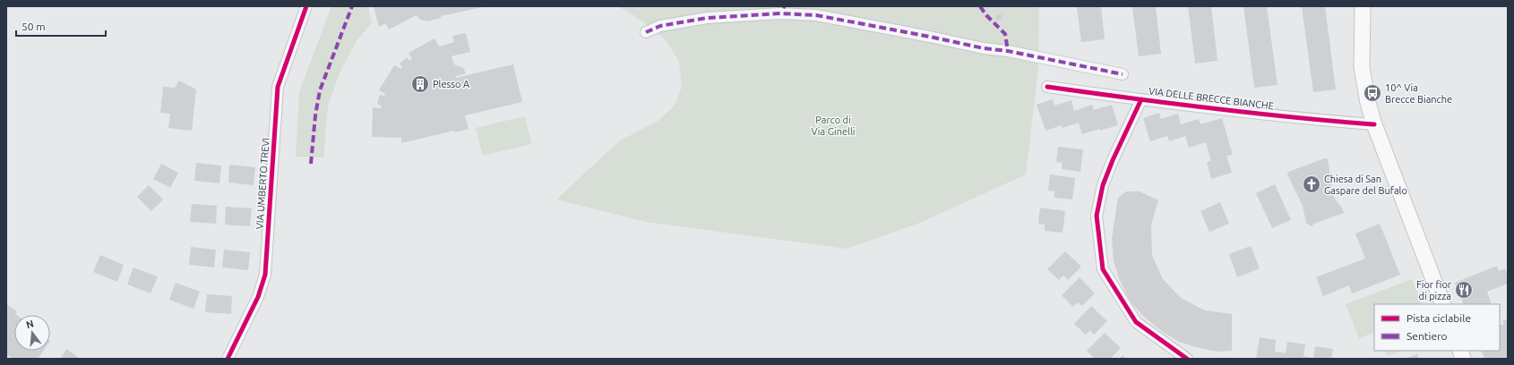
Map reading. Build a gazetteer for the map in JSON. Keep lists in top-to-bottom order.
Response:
{
  "streets": {
    "street": ["VIA DELLE BRECCE BIANCHE", "VIA UMBERTO TREVI"]
  },
  "parks": ["Parco di Via Ginelli"],
  "places": {
    "building": ["Plesso A"],
    "bus stop": ["10^ Via Brecce Bianche"],
    "church": ["Chiesa di San Gaspare del Bufalo"],
    "restaurant": ["Fior fior di pizza"]
  },
  "legend": ["Pista ciclabile", "Sentiero"],
  "scale_bar": "50 m",
  "north": "top"
}
